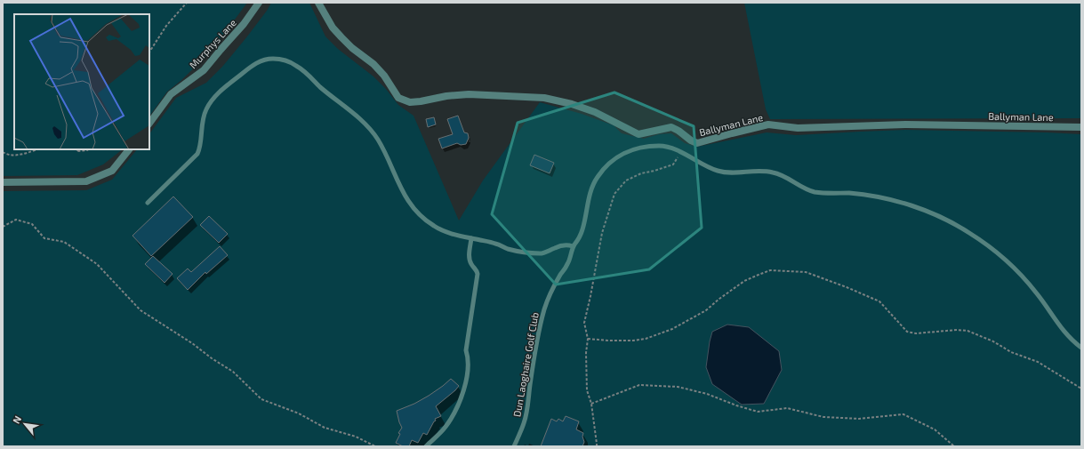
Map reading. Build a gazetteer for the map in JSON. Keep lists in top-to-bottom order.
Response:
{
  "streets": {
    "street": ["Murphys Lane", "Ballyman Lane"],
    "lane": ["Dun Laoghaire Golf Club"]
  },
  "north": "top left"
}
